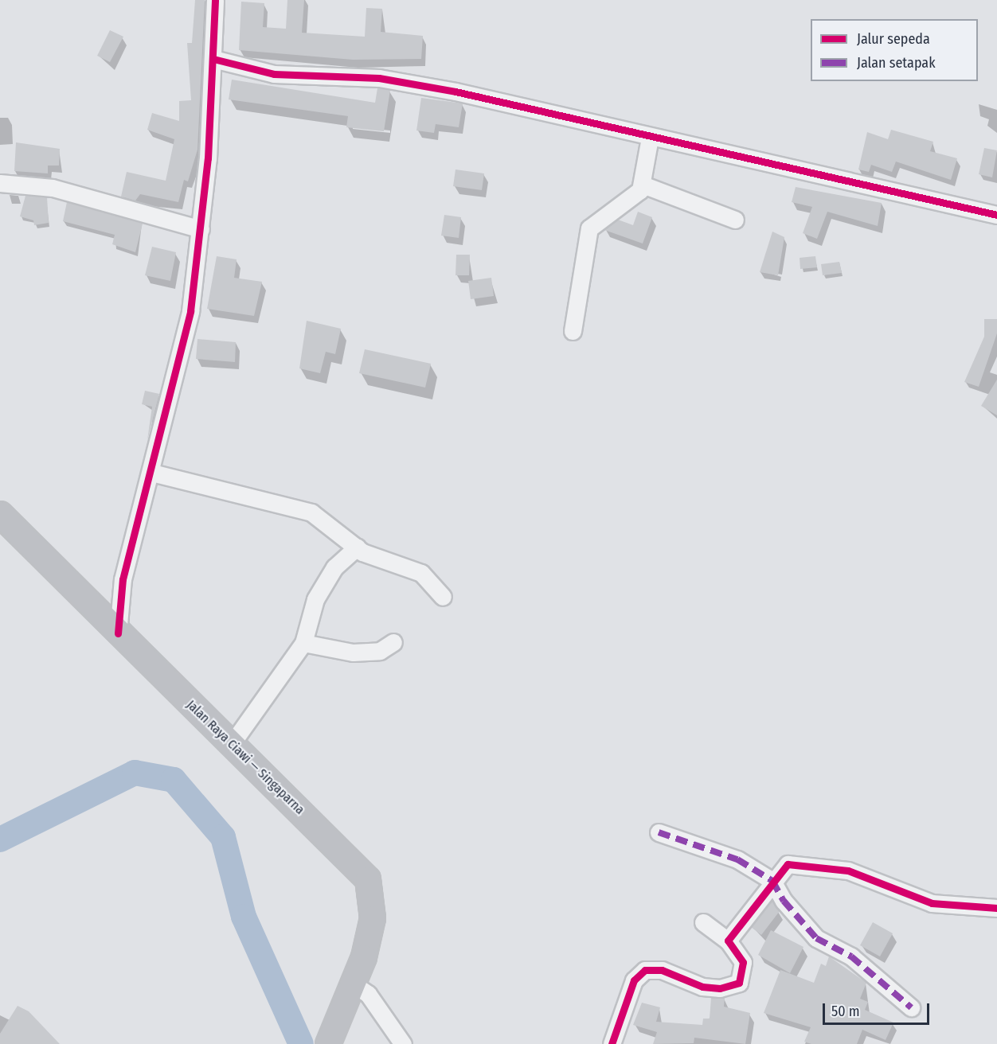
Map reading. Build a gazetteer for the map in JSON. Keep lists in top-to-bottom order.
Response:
{
  "streets": {
    "main road": ["Jalan Raya Ciawi — Singaparna"]
  },
  "legend": ["Jalur sepeda", "Jalan setapak"],
  "scale_bar": "50 m"
}
